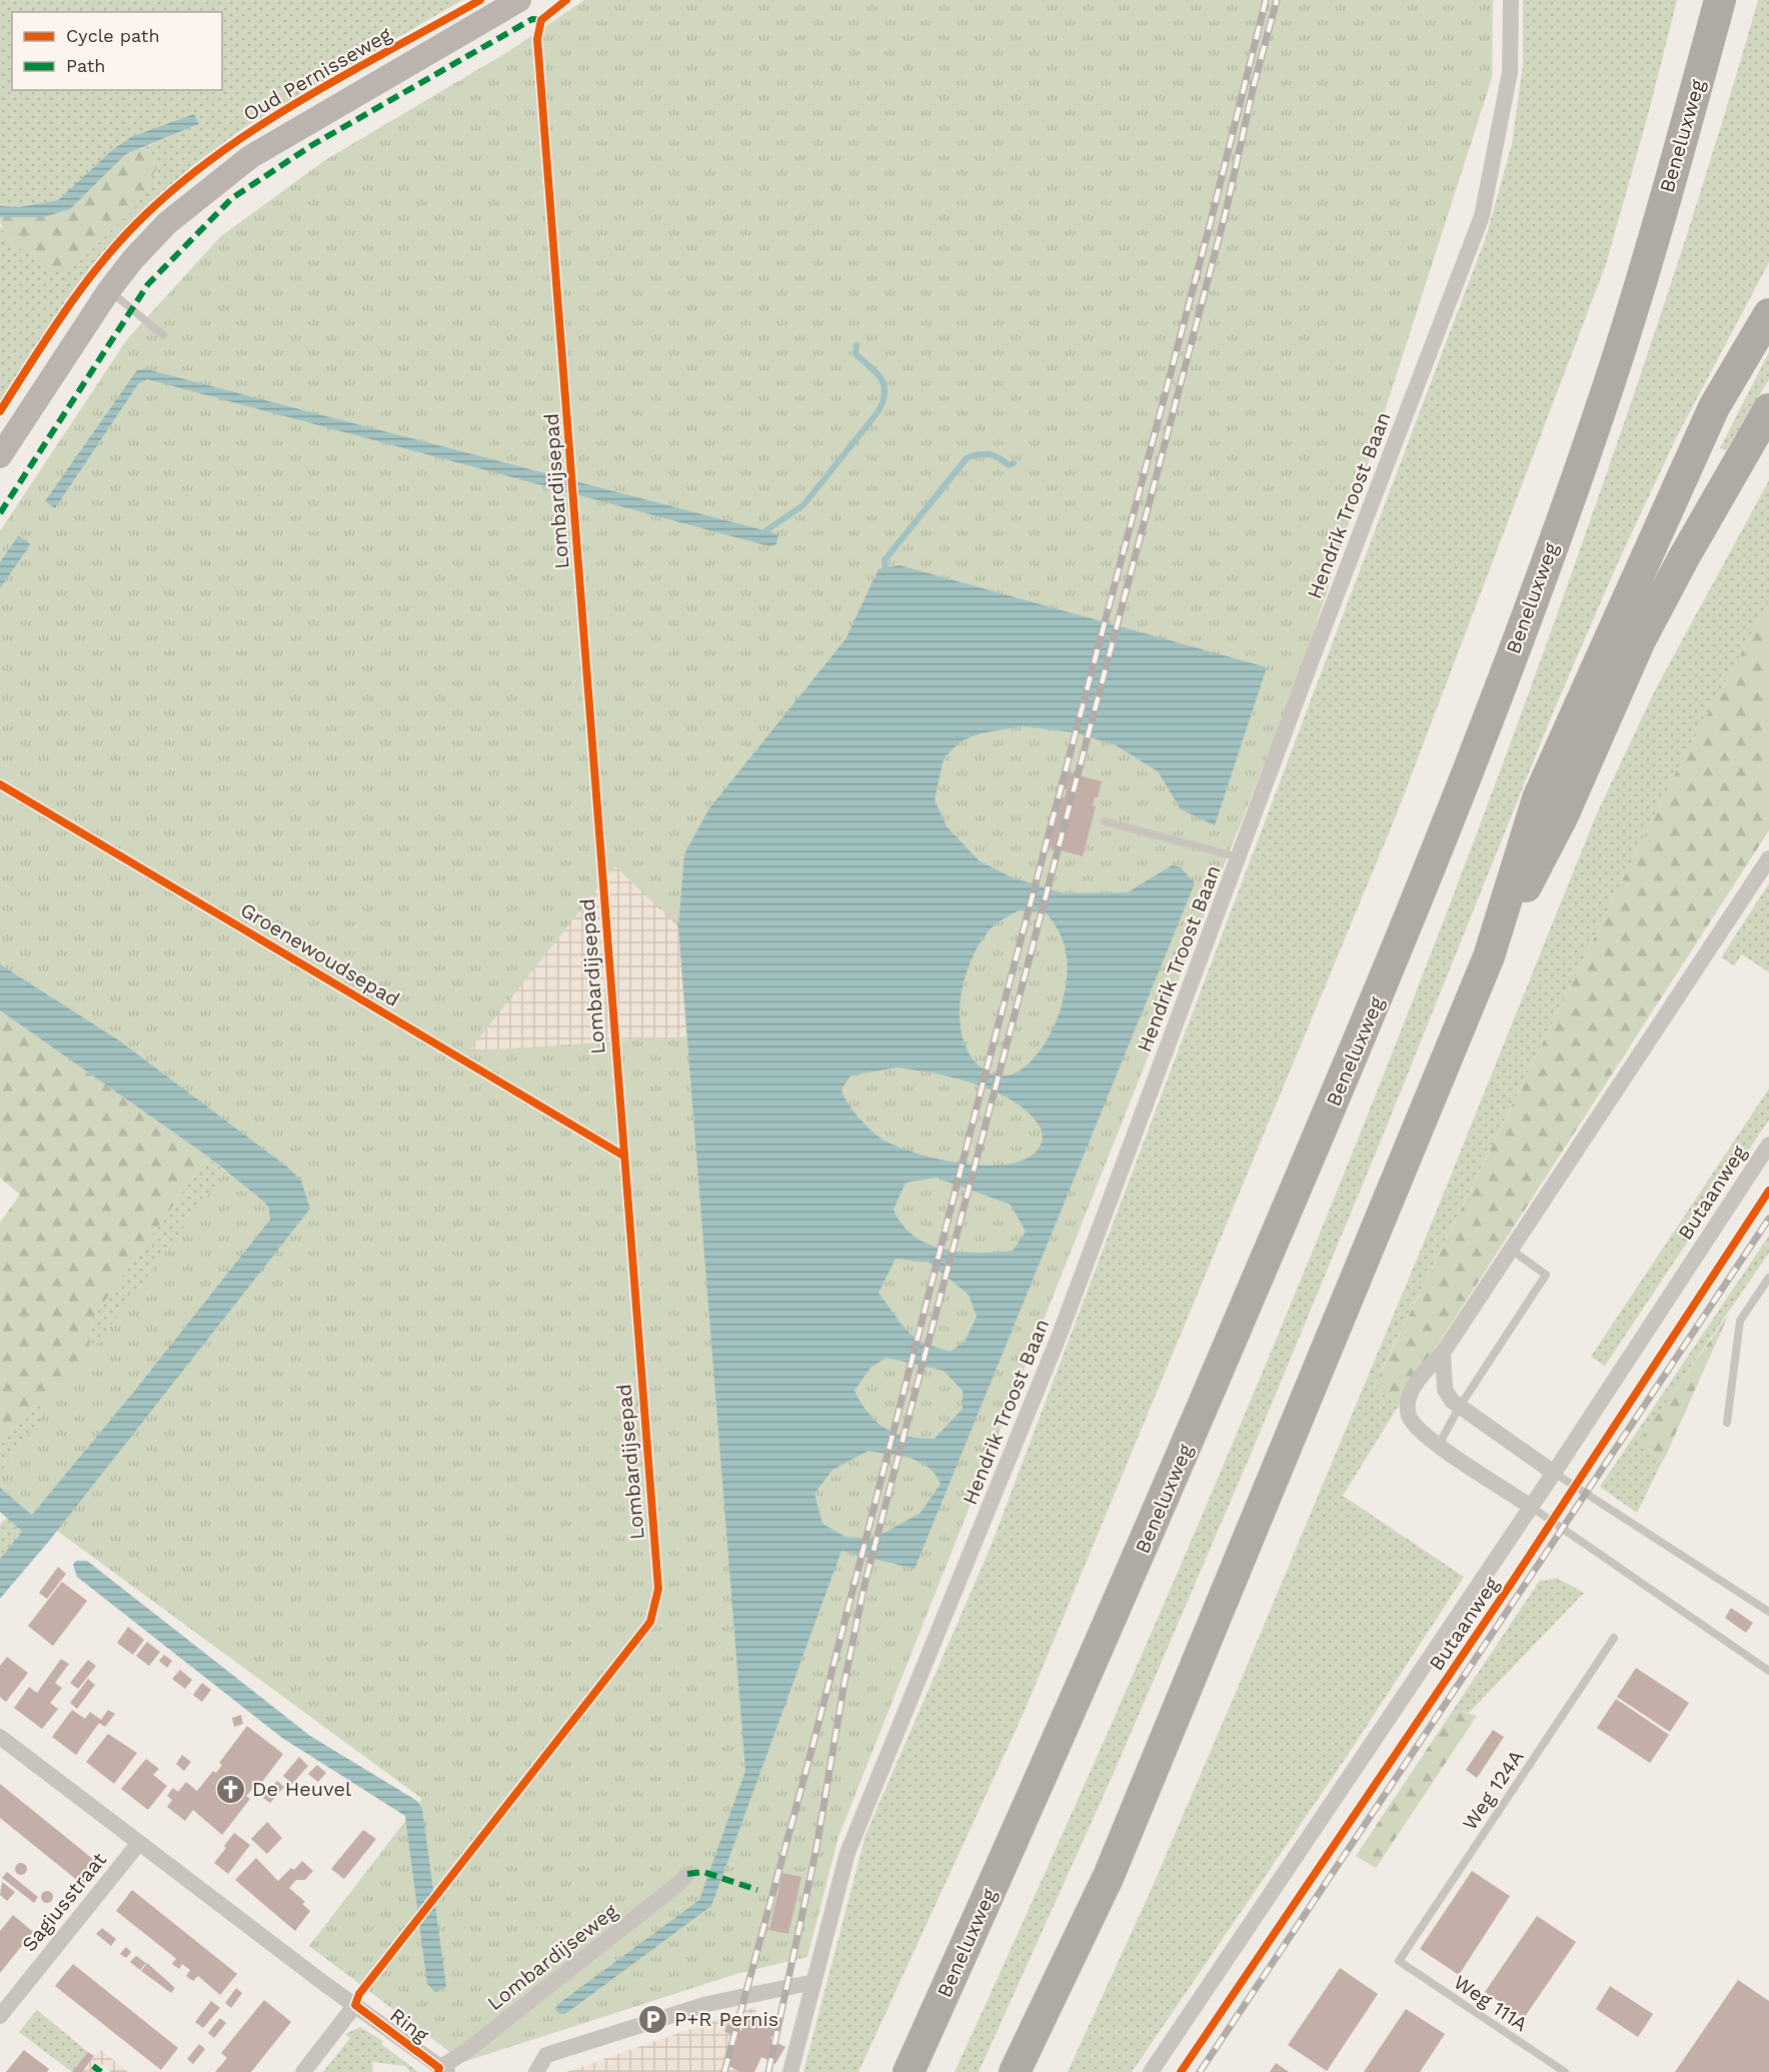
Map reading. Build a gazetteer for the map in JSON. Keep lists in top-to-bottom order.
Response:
{
  "streets": {
    "highway": ["Beneluxweg"],
    "street": [
      "Oud Pernisseweg",
      "Hendrik Troost Baan",
      "Butaanweg",
      "Sagiusstraat",
      "Lombardijseweg",
      "Ring"
    ],
    "lane": ["Weg 124A", "Weg 111A"],
    "cycle path": ["Lombardijsepad", "Groenewoudsepad"]
  },
  "crossings": [
    ["Weg 124A", "Weg 111A"],
    ["Sagiusstraat", "Ring"],
    ["Lombardijseweg", "Ring"]
  ],
  "places": {
    "church": ["De Heuvel"],
    "parking": ["P+R Pernis"]
  },
  "legend": ["Cycle path", "Path"]
}
